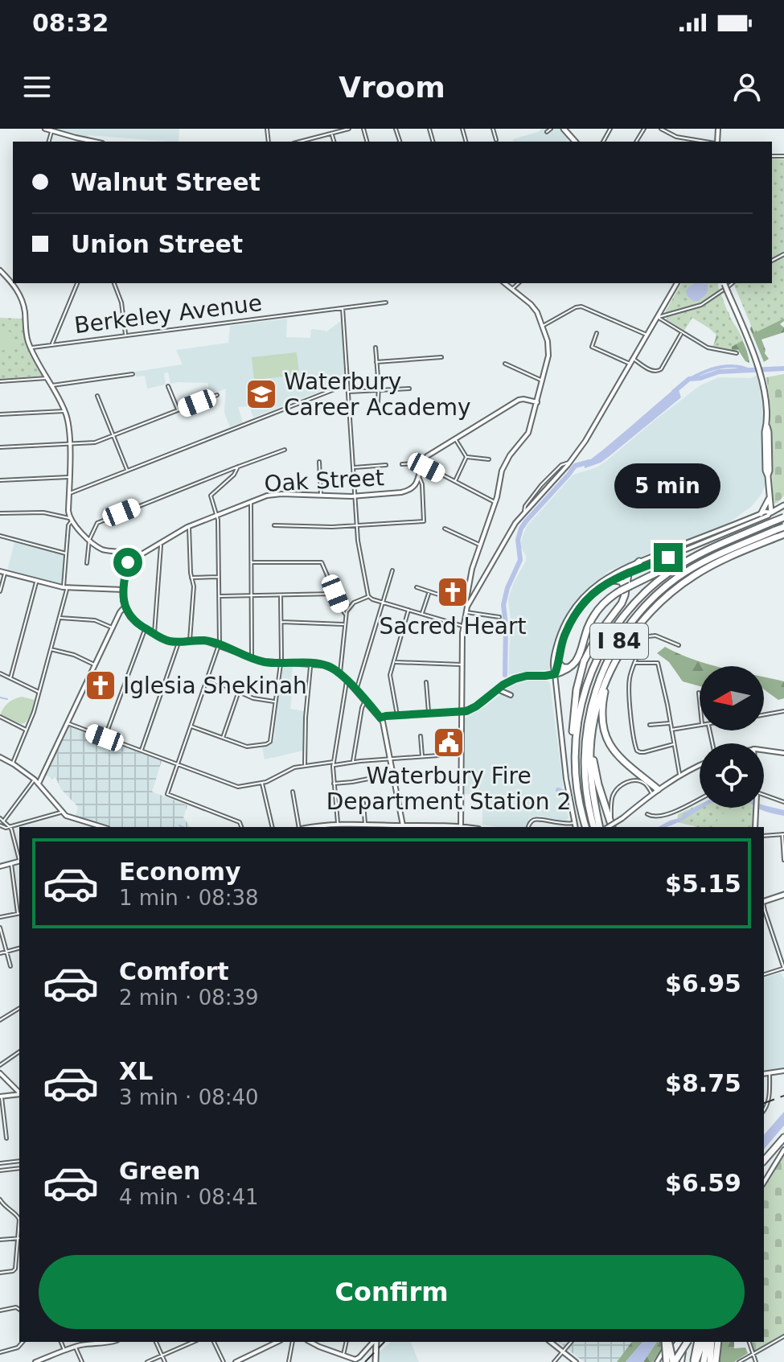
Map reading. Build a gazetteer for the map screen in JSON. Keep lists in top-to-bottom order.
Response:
{
  "streets": {
    "highway": ["I 84"],
    "main road": ["Oak Street"],
    "street": ["Berkeley Avenue"]
  },
  "places": {
    "school or university": ["Waterbury Career Academy"],
    "church": ["Sacred Heart", "Iglesia Shekinah"],
    "public building": ["Waterbury Fire Department Station 2"]
  },
  "north": "left",
  "page": {
    "status": "08:32",
    "header": "Vroom",
    "banner": ["Walnut Street", "Union Street"],
    "bubble": "5 min",
    "list": [
      {
        "name": "Economy",
        "note": "1 min · 08:38",
        "value": "$5.15"
      },
      {
        "name": "Comfort",
        "note": "2 min · 08:39",
        "value": "$6.95"
      },
      {
        "name": "XL",
        "note": "3 min · 08:40",
        "value": "$8.75"
      },
      {
        "name": "Green",
        "note": "4 min · 08:41",
        "value": "$6.59"
      }
    ],
    "buttons": "Confirm"
  }
}
